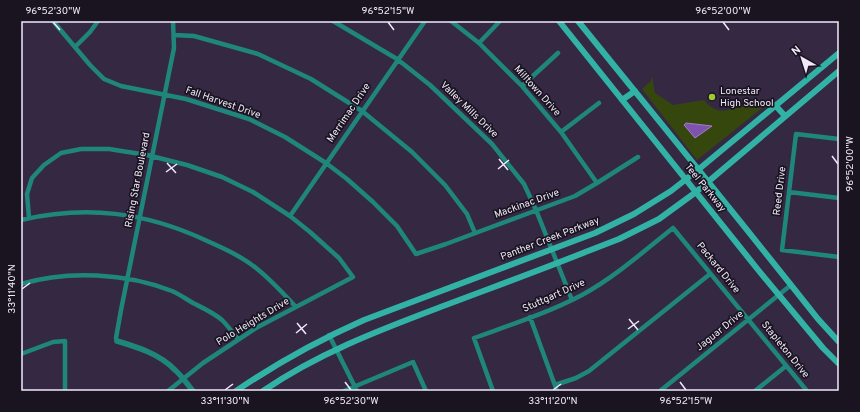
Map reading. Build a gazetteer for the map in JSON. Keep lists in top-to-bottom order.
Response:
{
  "streets": {
    "main road": ["Teel Parkway", "Panther Creek Parkway"],
    "street": [
      "Milltown Drive",
      "Fall Harvest Drive",
      "Valley Mills Drive",
      "Merrimac Drive",
      "Rising Star Boulevard",
      "Reed Drive",
      "Mackinac Drive",
      "Packard Drive",
      "Stuttgart Drive",
      "Polo Heights Drive",
      "Jaguar Drive",
      "Stapleton Drive"
    ]
  },
  "crossings": [
    ["Milltown Drive", "Mackinac Drive"],
    ["Fall Harvest Drive", "Merrimac Drive"],
    ["Fall Harvest Drive", "Rising Star Boulevard"],
    ["Fall Harvest Drive", "Mackinac Drive"],
    ["Valley Mills Drive", "Merrimac Drive"],
    ["Valley Mills Drive", "Mackinac Drive"],
    ["Valley Mills Drive", "Panther Creek Parkway"],
    ["Valley Mills Drive", "Stuttgart Drive"],
    ["Merrimac Drive", "Polo Heights Drive"],
    ["Teel Parkway", "Panther Creek Parkway"],
    ["Teel Parkway", "Jaguar Drive"],
    ["Packard Drive", "Stuttgart Drive"],
    ["Packard Drive", "Jaguar Drive"],
    ["Packard Drive", "Stapleton Drive"],
    ["Jaguar Drive", "Stapleton Drive"]
  ],
  "places": ["Lonestar High School"],
  "north": "top left",
  "coordinates": [
    "96°52'30\"W",
    "96°52'15\"W",
    "96°52'00\"W",
    "33°11'40\"N",
    "33°11'30\"N",
    "33°11'20\"N"
  ]
}
